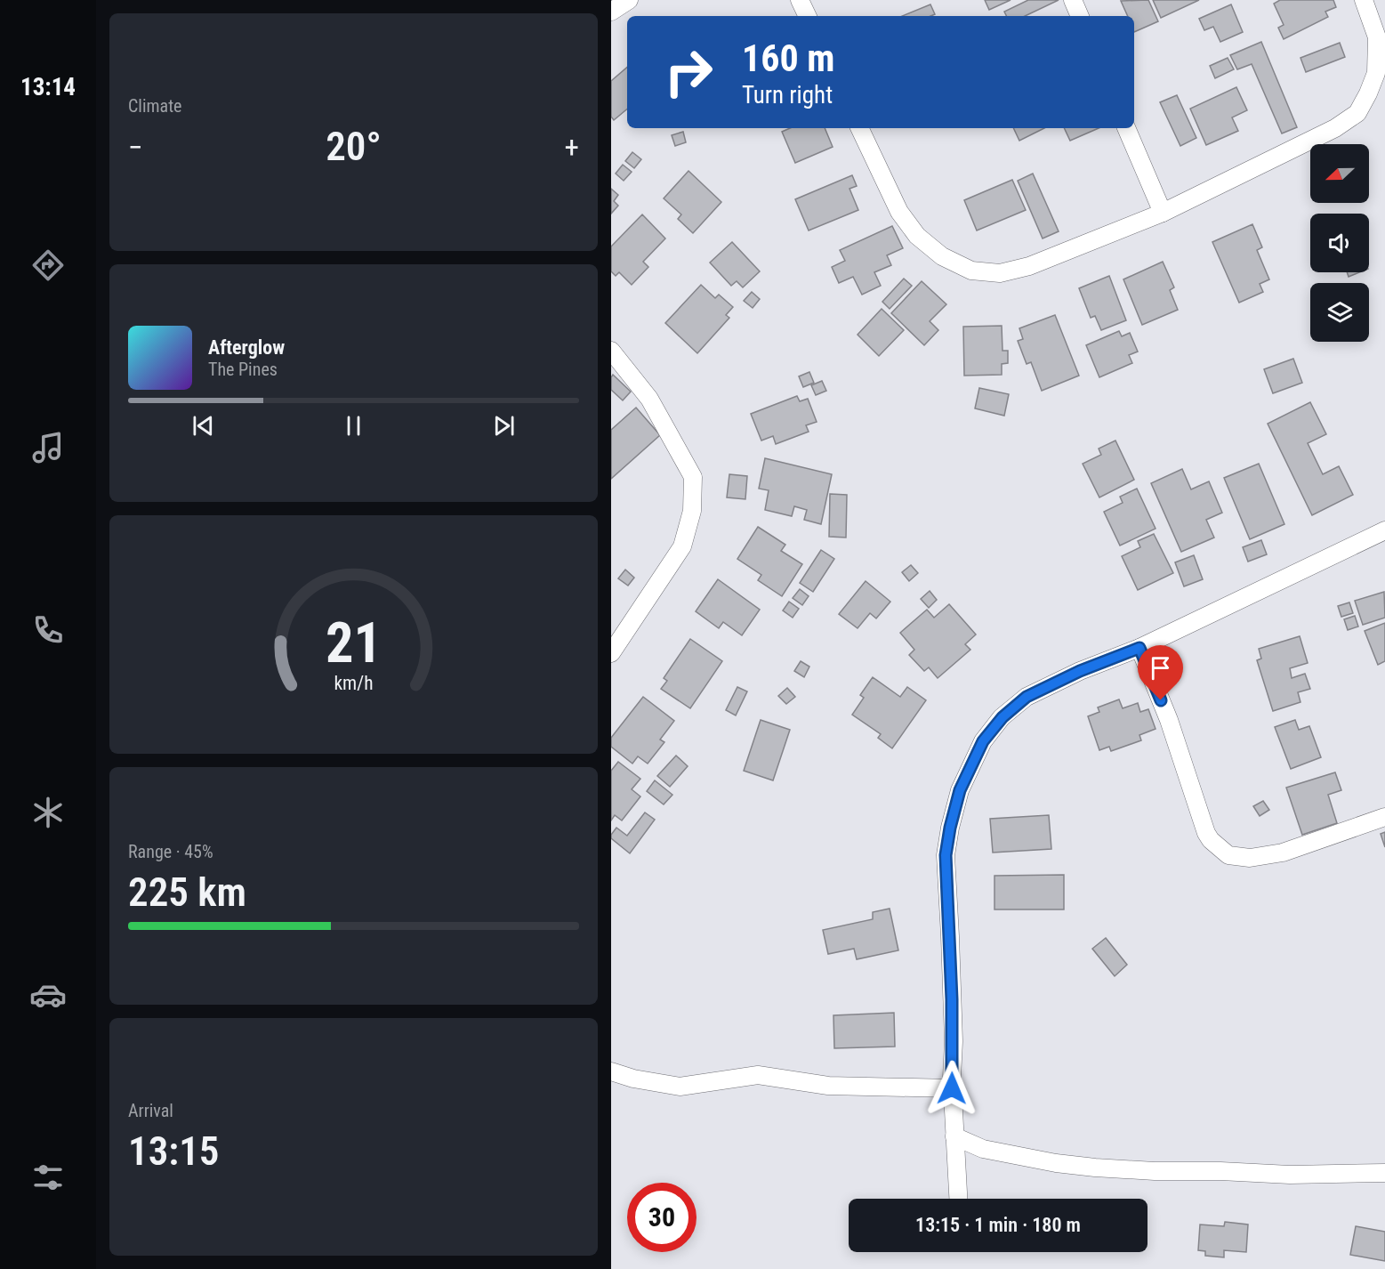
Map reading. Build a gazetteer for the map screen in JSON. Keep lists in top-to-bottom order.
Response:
{
  "north": "left",
  "page": {
    "tabs": "13:14",
    "tile": [
      "Climate",
      ["Range · 45%", "225 km"],
      ["Arrival", "13:15"]
    ],
    "turn": ["160 m", "Turn right"],
    "heat": ["−", "20°", "+"],
    "song": ["Afterglow", "The Pines"],
    "limit": "30",
    "trip": "13:15 · 1 min · 180 m",
    "gauge": ["21", "km/h"]
  }
}
